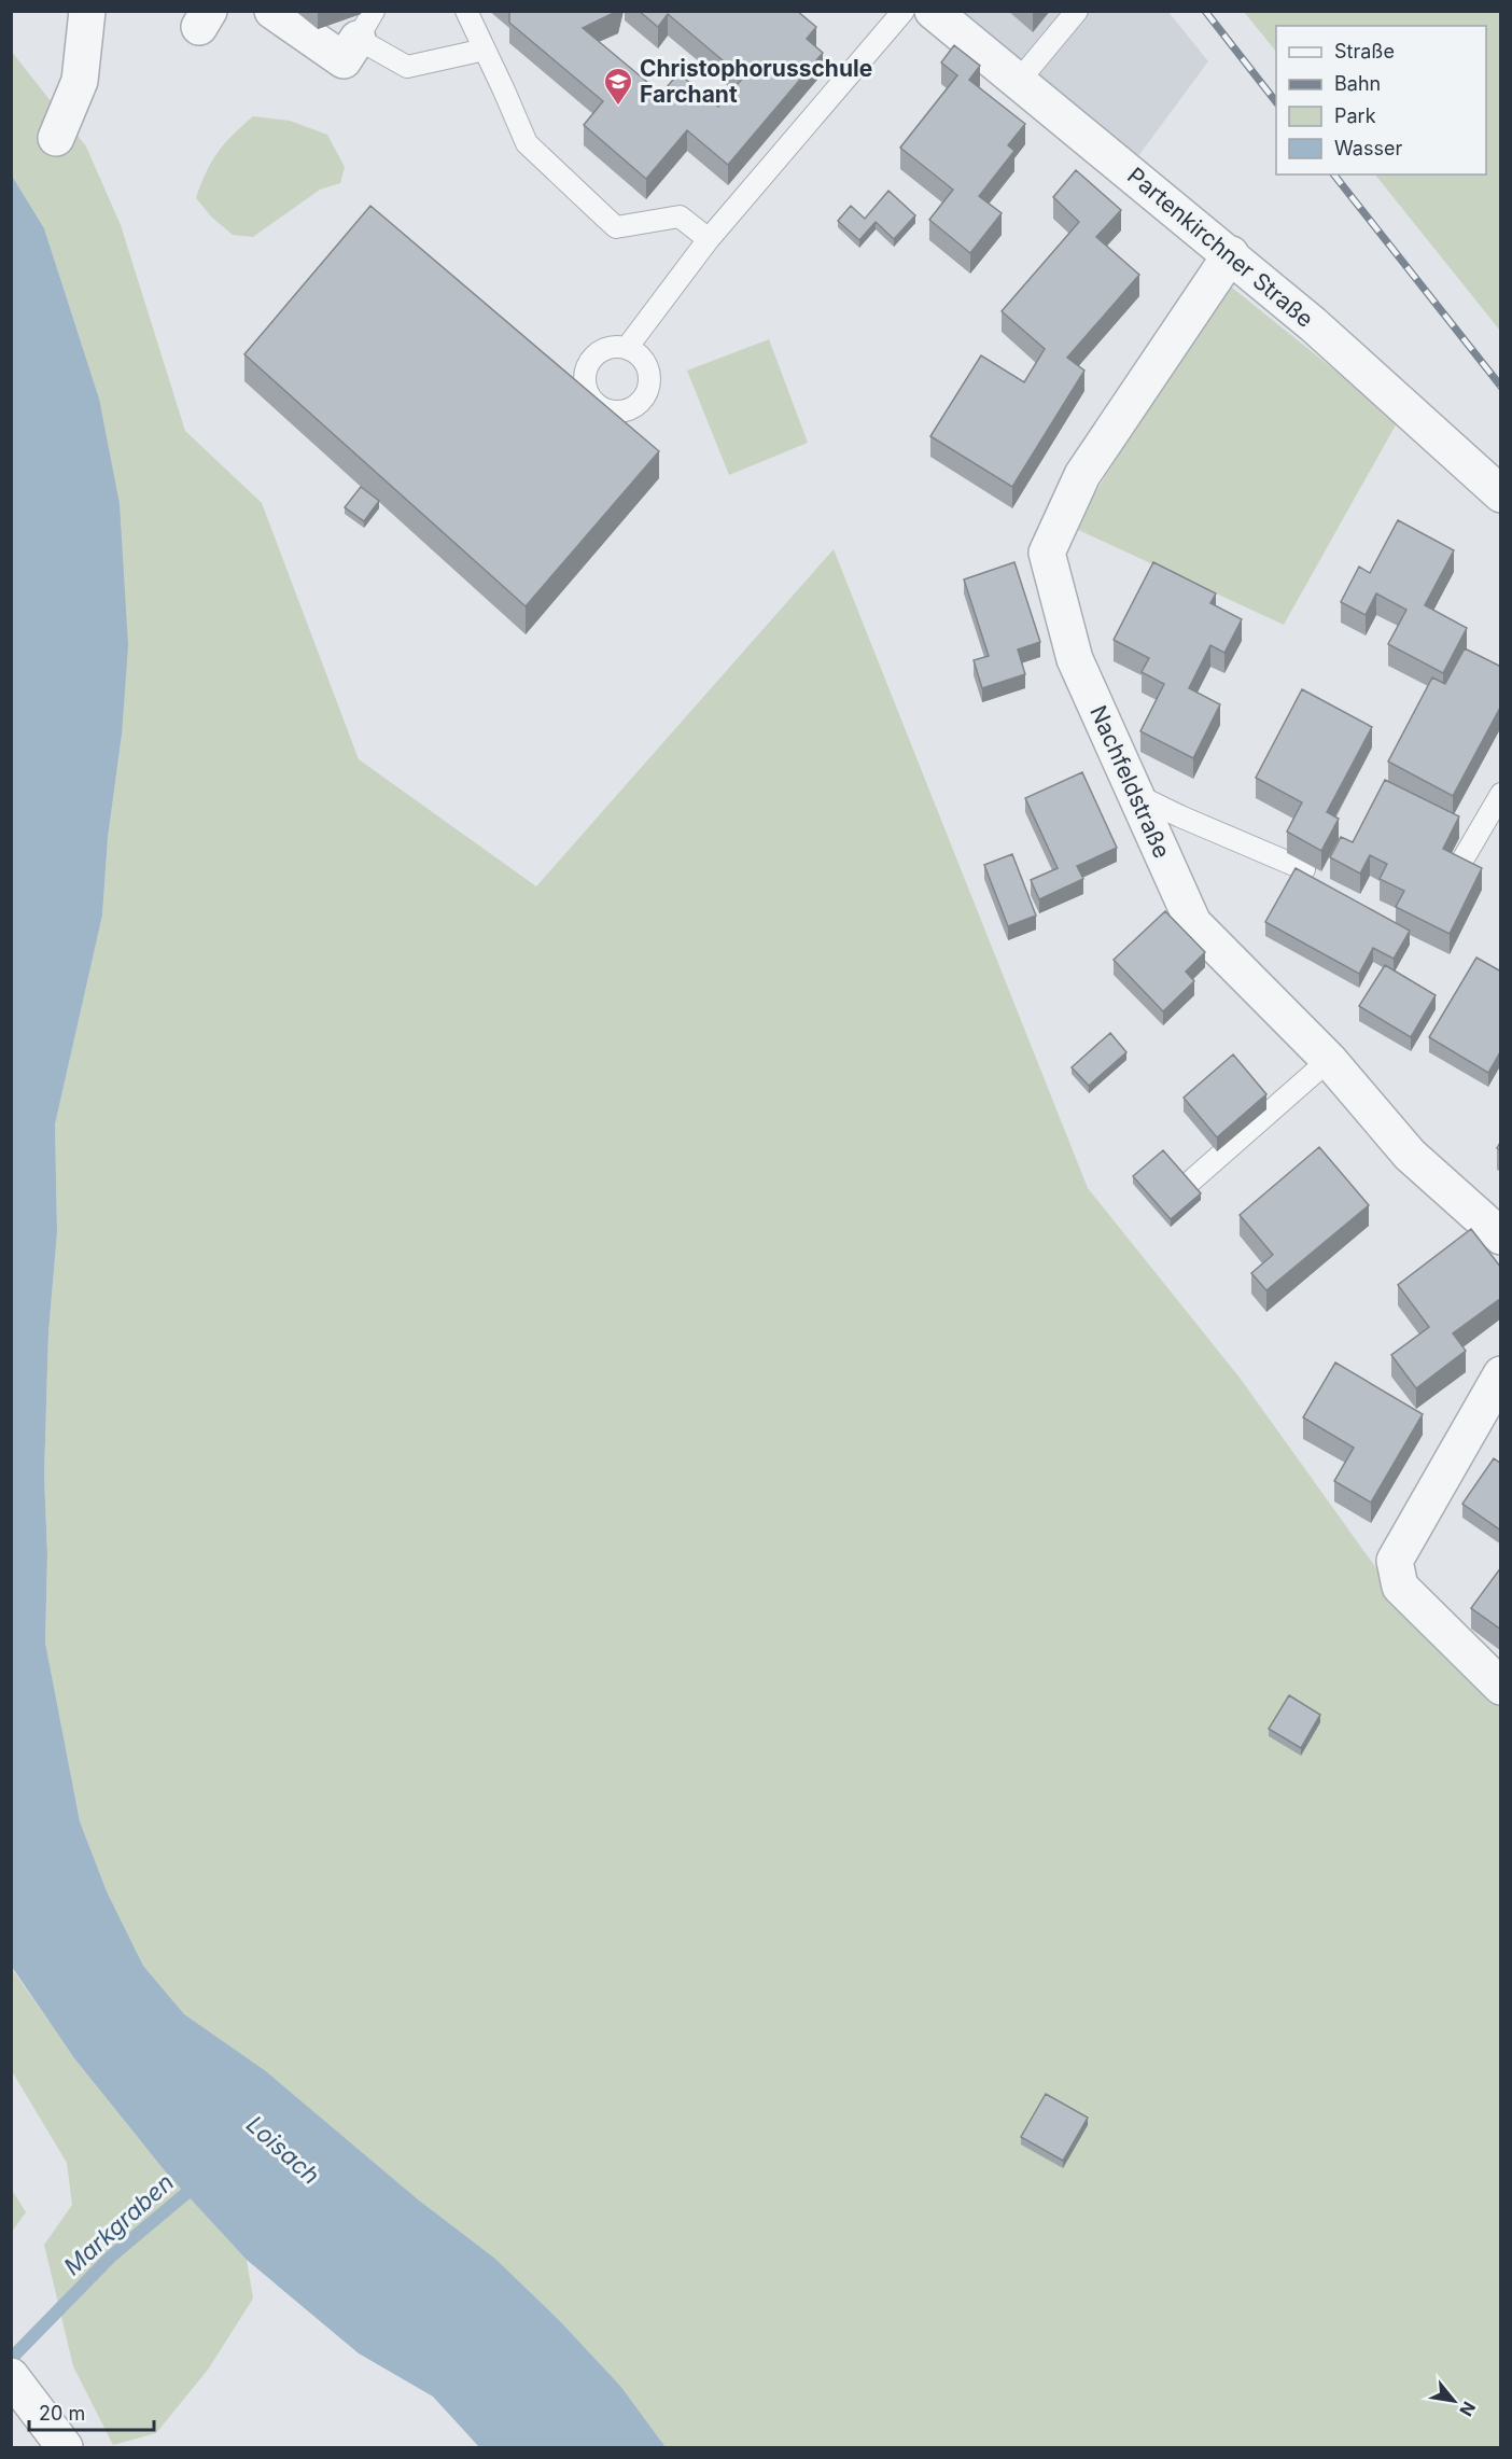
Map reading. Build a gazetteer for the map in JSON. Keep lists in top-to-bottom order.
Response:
{
  "streets": {
    "street": ["Partenkirchner Straße", "Nachfeldstraße"]
  },
  "crossings": [
    ["Partenkirchner Straße", "Nachfeldstraße"]
  ],
  "water": ["Loisach", "Markgraben"],
  "places": {
    "school or university": ["Christophorusschule Farchant"]
  },
  "legend": [
    "Straße",
    "Bahn",
    "Park",
    "Wasser"
  ],
  "scale_bar": "20 m",
  "north": "bottom right"
}
